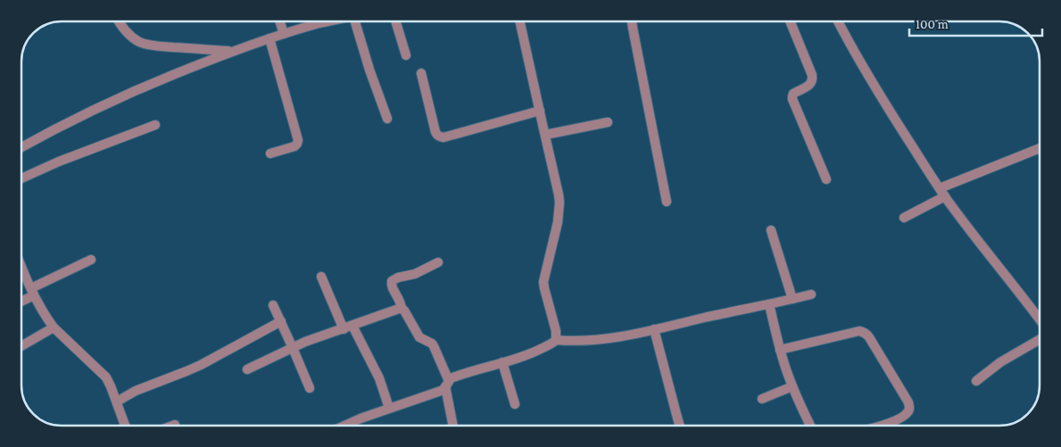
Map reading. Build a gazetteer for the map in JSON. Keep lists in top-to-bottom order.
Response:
{
  "scale_bar": "100 m"
}
